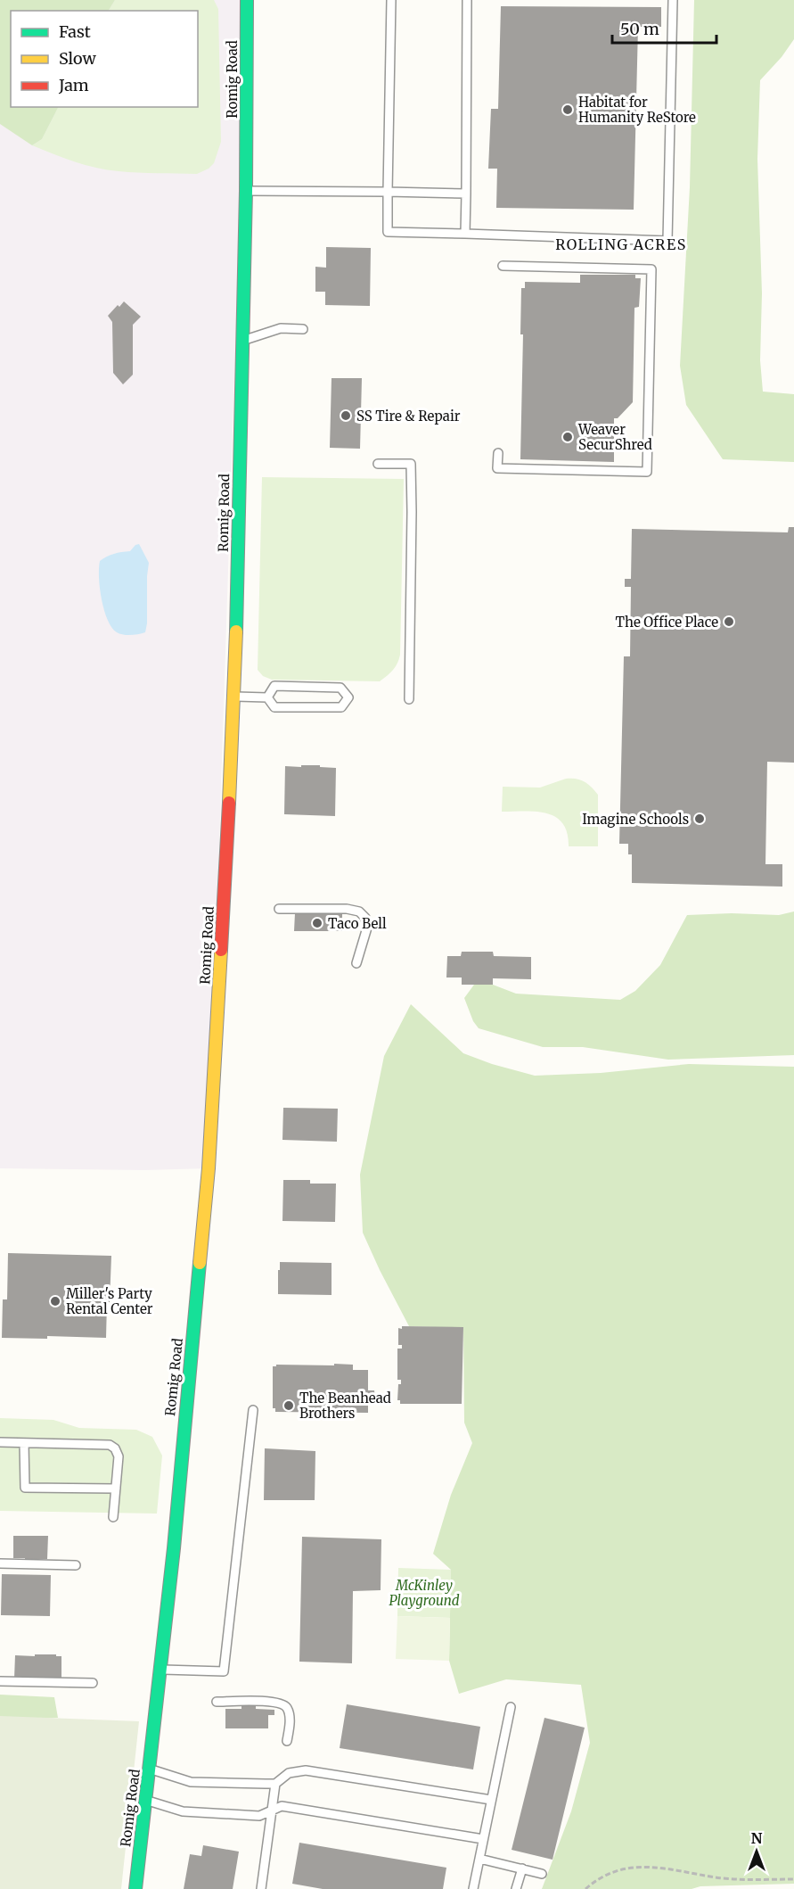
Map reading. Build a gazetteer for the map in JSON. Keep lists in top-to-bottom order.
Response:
{
  "streets": {
    "street": ["Romig Road"]
  },
  "districts": ["ROLLING ACRES"],
  "parks": ["McKinley Playground"],
  "places": [
    "Habitat for Humanity ReStore",
    "SS Tire & Repair",
    "Weaver SecurShred",
    "The Office Place",
    "Imagine Schools",
    "Taco Bell",
    "Miller's Party Rental Center",
    "The Beanhead Brothers"
  ],
  "legend": ["Fast", "Slow", "Jam"],
  "scale_bar": "50 m",
  "north": "top"
}
